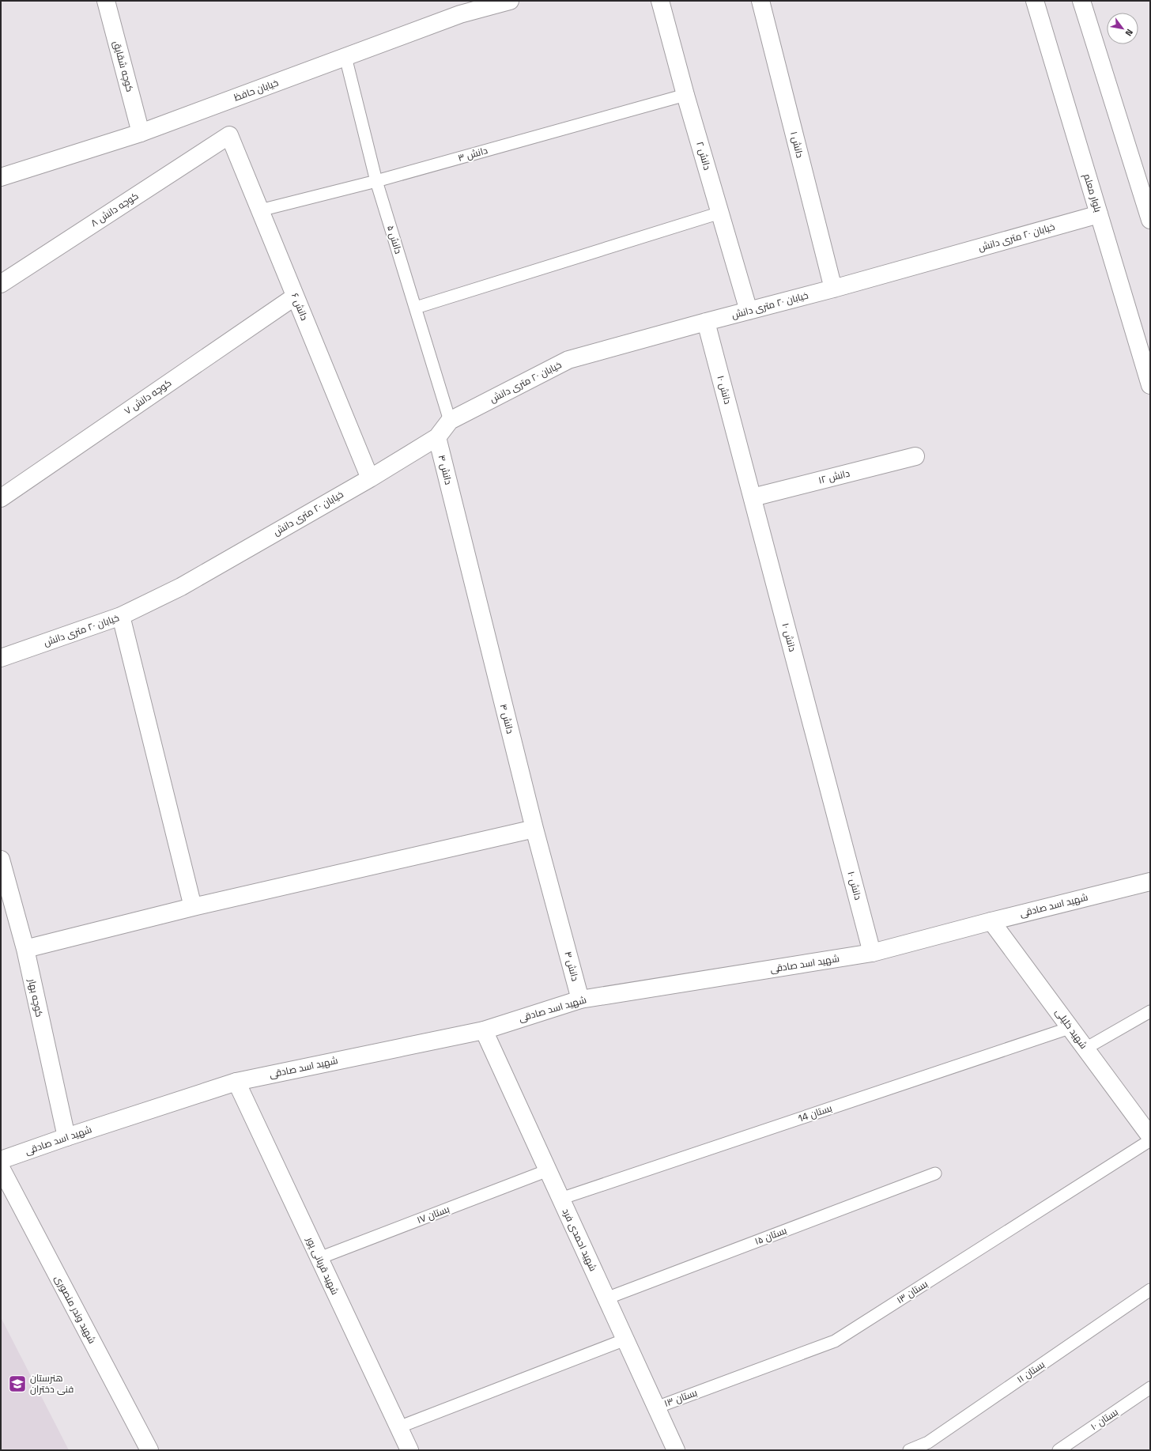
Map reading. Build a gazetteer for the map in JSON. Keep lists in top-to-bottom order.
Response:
{
  "streets": {
    "street": [
      "کوچه شقایق",
      "خیابان حافظ",
      "دانش ۱",
      "دانش ۲",
      "بلوار معلم",
      "کوچه دانش ۸",
      "خیابان ۲۰ متری دانش",
      "دانش ۶",
      "دانش ۱۰",
      "کوچه دانش ۷",
      "دانش ۴",
      "دانش ۱۲",
      "شهید اسد صادقی",
      "کوچه بهار",
      "شهید خلیلی",
      "شهید احمدی فرد",
      "شهید قربانی پور",
      "شهید وندر منصوری"
    ],
    "lane": [
      "دانش ۳",
      "دانش ۵",
      "بستان 14",
      "بستان ۱۷",
      "بستان ۱۵",
      "بستان ۱۳",
      "بستان ۱۱",
      "بستان ۱۰"
    ]
  },
  "crossings": [
    ["کوچه شقایق", "خیابان حافظ"],
    ["خیابان حافظ", "دانش ۵"],
    ["دانش ۱", "خیابان ۲۰ متری دانش"],
    ["دانش ۳", "دانش ۲"],
    ["دانش ۳", "دانش ۵"],
    ["دانش ۳", "دانش ۶"],
    ["دانش ۲", "خیابان ۲۰ متری دانش"],
    ["بلوار معلم", "خیابان ۲۰ متری دانش"],
    ["کوچه دانش ۸", "دانش ۶"],
    ["خیابان ۲۰ متری دانش", "دانش ۵"],
    ["خیابان ۲۰ متری دانش", "دانش ۶"],
    ["خیابان ۲۰ متری دانش", "دانش ۱۰"],
    ["خیابان ۲۰ متری دانش", "دانش ۴"],
    ["دانش ۶", "کوچه دانش ۷"],
    ["دانش ۱۰", "دانش ۱۲"],
    ["دانش ۱۰", "شهید اسد صادقی"],
    ["دانش ۴", "شهید اسد صادقی"],
    ["شهید اسد صادقی", "کوچه بهار"],
    ["شهید اسد صادقی", "شهید خلیلی"],
    ["شهید اسد صادقی", "شهید احمدی فرد"],
    ["شهید اسد صادقی", "شهید قربانی پور"],
    ["شهید خلیلی", "بستان 14"],
    ["بستان 14", "شهید احمدی فرد"],
    ["بستان ۱۷", "شهید احمدی فرد"],
    ["بستان ۱۷", "شهید قربانی پور"],
    ["بستان ۱۵", "شهید احمدی فرد"],
    ["شهید احمدی فرد", "بستان ۱۳"]
  ],
  "places": {
    "school or university": ["هنرستان فنی دختران"]
  },
  "north": "bottom right"
}
